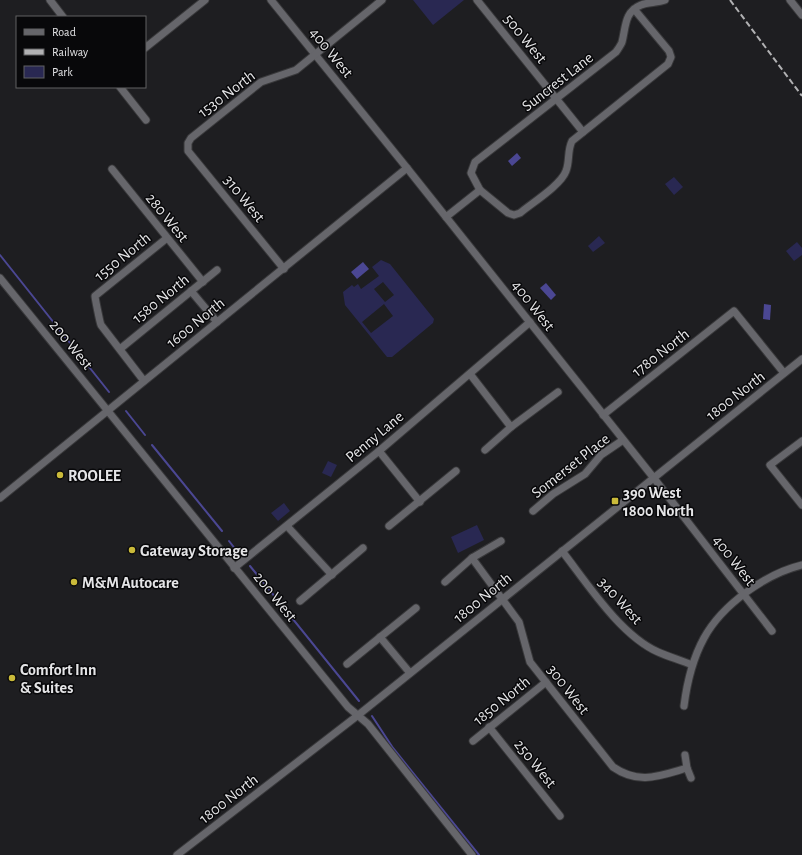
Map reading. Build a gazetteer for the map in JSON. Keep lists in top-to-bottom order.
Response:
{
  "streets": {
    "street": [
      "500 West",
      "400 West",
      "Suncrest Lane",
      "1530 North",
      "310 West",
      "280 West",
      "1550 North",
      "1580 North",
      "1600 North",
      "200 West",
      "1780 North",
      "1800 North",
      "Penny Lane",
      "Somerset Place",
      "340 West",
      "300 West",
      "1850 North",
      "250 West"
    ]
  },
  "crossings": [
    ["500 West", "Suncrest Lane"],
    ["400 West", "1530 North"],
    ["400 West", "1600 North"],
    ["400 West", "1780 North"],
    ["400 West", "1800 North"],
    ["400 West", "Penny Lane"],
    ["400 West", "Somerset Place"],
    ["1530 North", "310 West"],
    ["310 West", "1600 North"],
    ["280 West", "1550 North"],
    ["280 West", "1580 North"],
    ["1550 North", "1580 North"],
    ["1600 North", "200 West"],
    ["200 West", "1800 North"],
    ["200 West", "Penny Lane"],
    ["1780 North", "1800 North"],
    ["1800 North", "340 West"],
    ["1800 North", "300 West"],
    ["300 West", "1850 North"],
    ["1850 North", "250 West"]
  ],
  "places": {
    "other": [
      "ROOLEE",
      "Gateway Storage",
      "M&M Autocare",
      "Comfort Inn & Suites"
    ],
    "transit": ["390 West 1800 North"]
  },
  "legend": ["Road", "Railway", "Park"]
}
